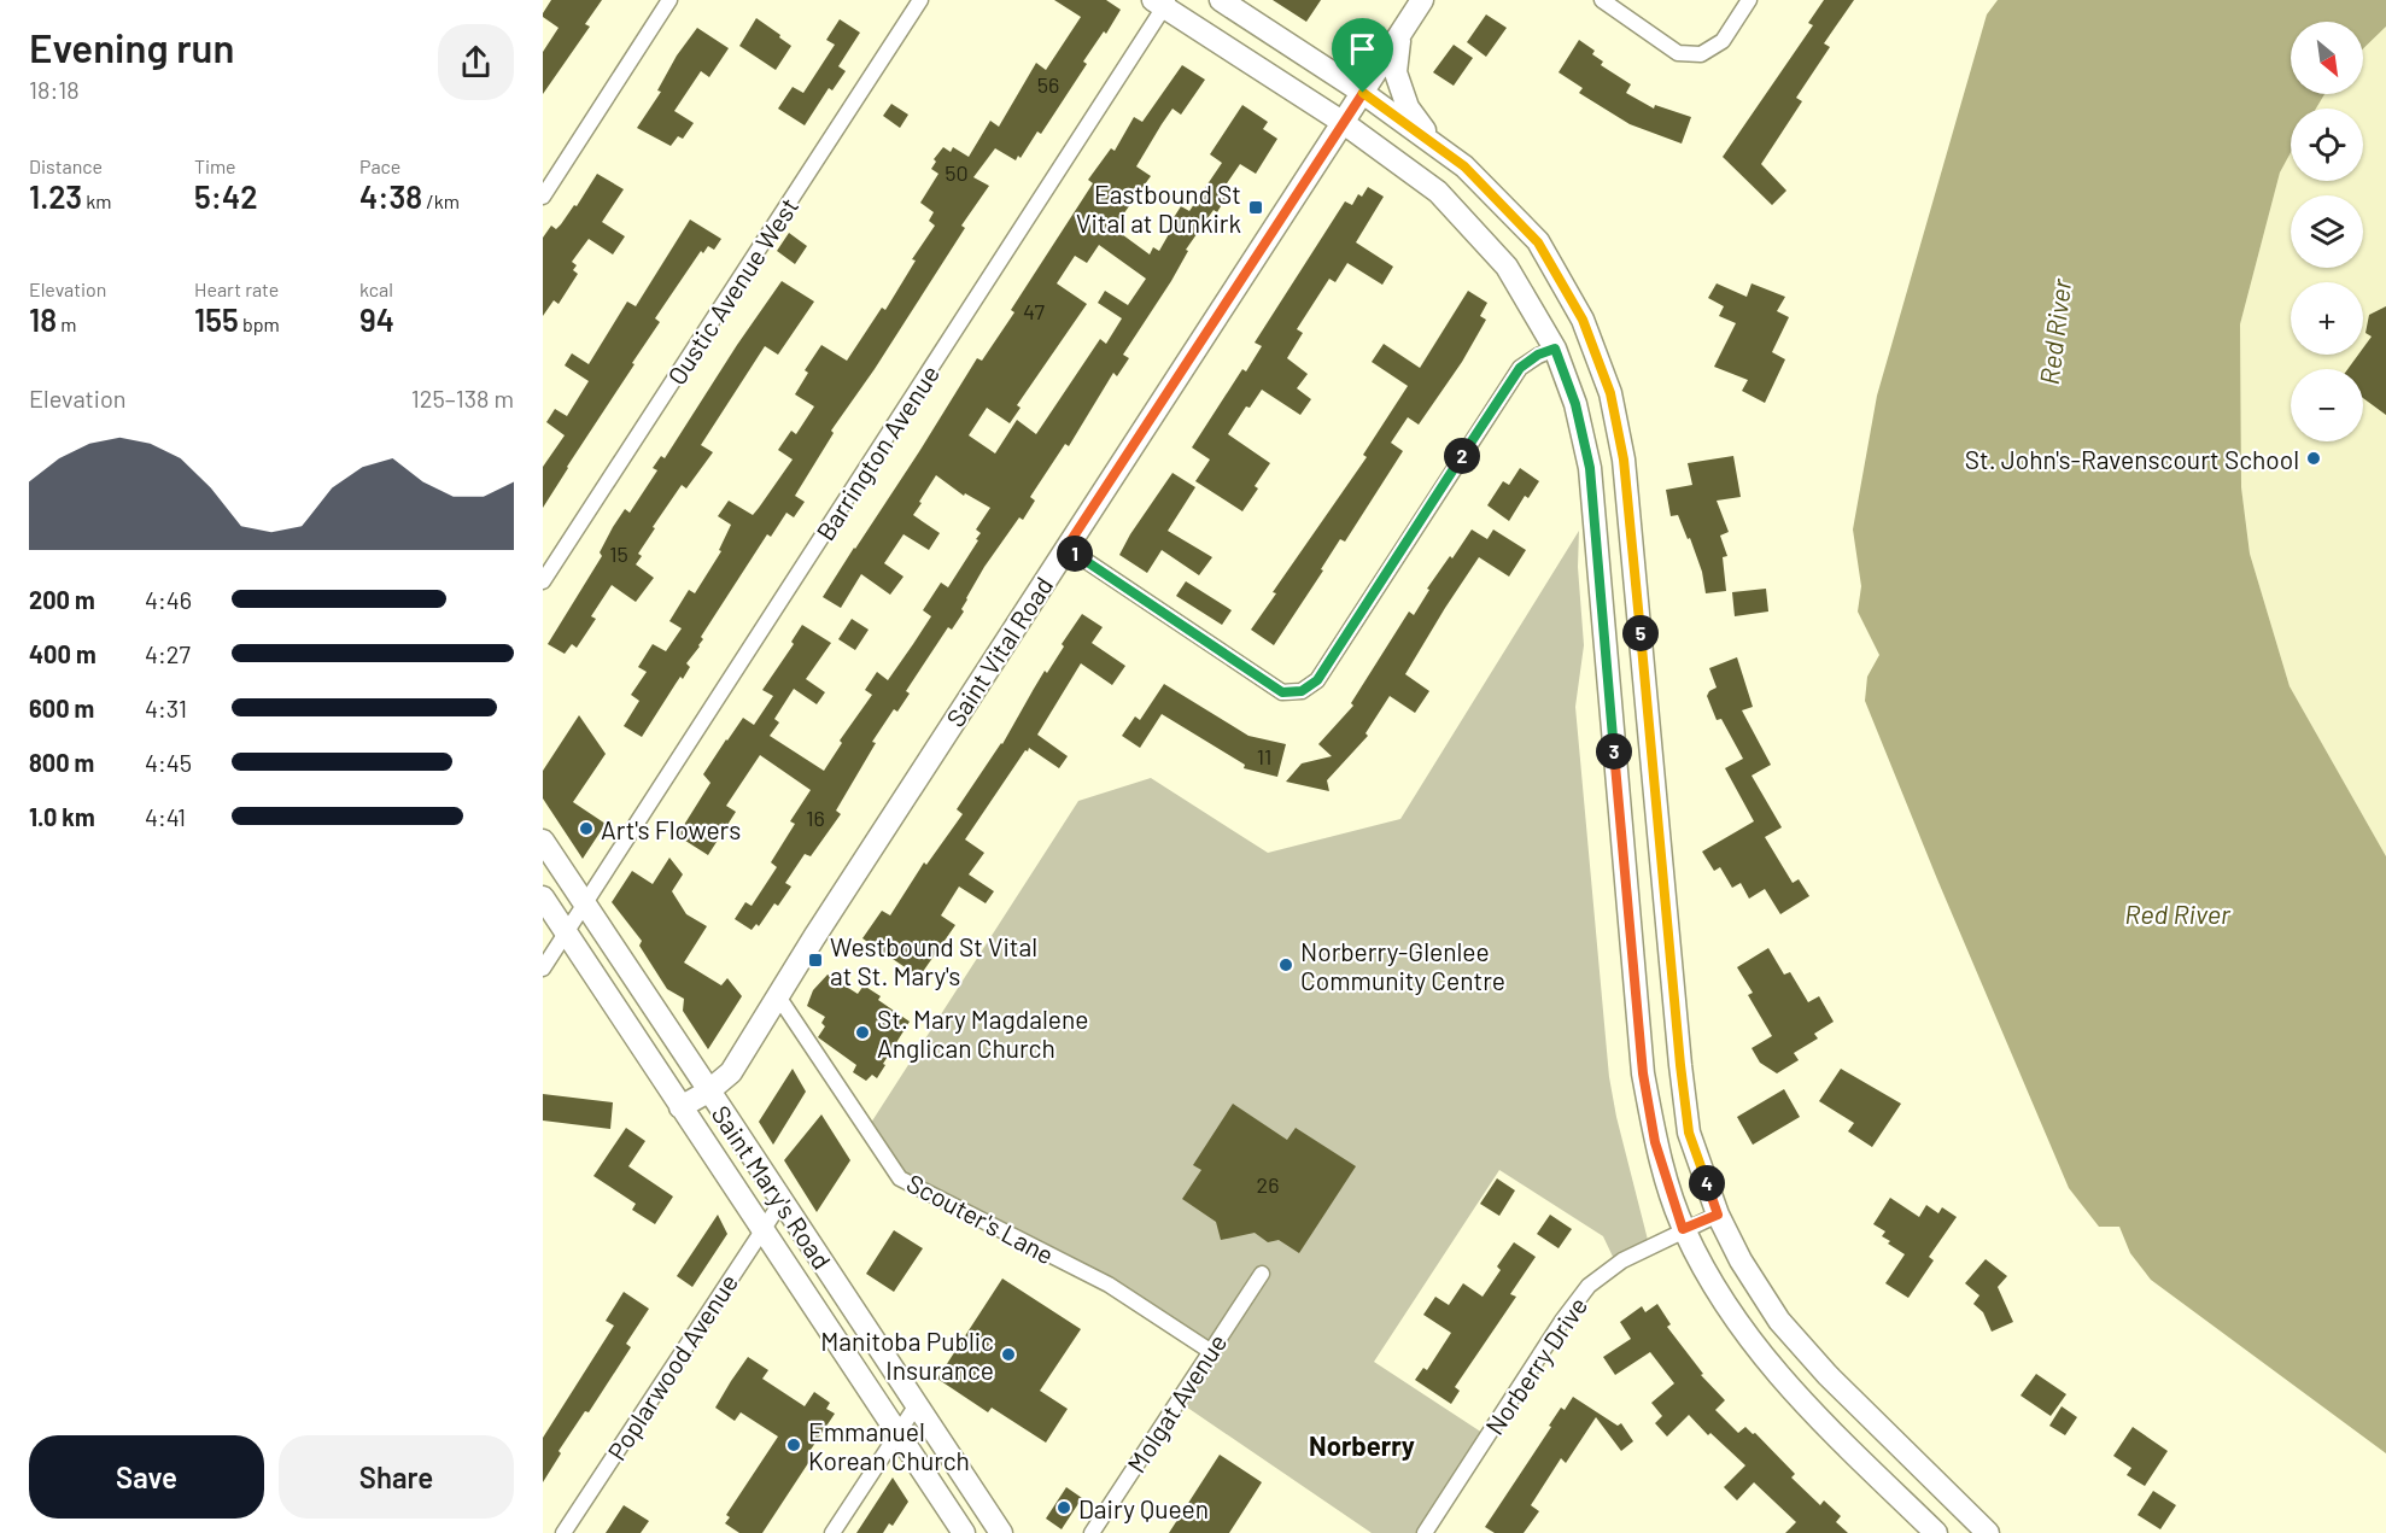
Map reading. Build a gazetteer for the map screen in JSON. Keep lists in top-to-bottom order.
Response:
{
  "streets": {
    "main road": ["Saint Vital Road", "Saint Mary's Road"],
    "street": [
      "Oustic Avenue West",
      "Barrington Avenue",
      "Scouter's Lane",
      "Norberry Drive",
      "Poplarwood Avenue",
      "Molgat Avenue"
    ]
  },
  "crossings": [
    ["Barrington Avenue", "Saint Mary's Road"],
    ["Saint Vital Road", "Saint Mary's Road"],
    ["Saint Vital Road", "Scouter's Lane"],
    ["Saint Mary's Road", "Poplarwood Avenue"],
    ["Scouter's Lane", "Molgat Avenue"]
  ],
  "districts": ["Norberry"],
  "water": ["Red River"],
  "places": {
    "transit": ["Eastbound St Vital at Dunkirk", "Westbound St Vital at St. Mary's"],
    "other": [
      "St. John's-Ravenscourt School",
      "Art's Flowers",
      "Norberry-Glenlee Community Centre",
      "St. Mary Magdalene Anglican Church",
      "Manitoba Public Insurance",
      "Emmanuel Korean Church",
      "Dairy Queen"
    ]
  },
  "house_numbers": [
    "56",
    "50",
    "47",
    "15",
    "11",
    "16",
    "26"
  ],
  "north": "bottom right",
  "page": {
    "heading": ["Evening run", "18:18"],
    "map_buttons": ["+", "−"],
    "stats": [
      ["Distance", "1.23 km"],
      ["Time", "5:42"],
      ["Pace", "4:38 /km"],
      ["Elevation", "18 m"],
      ["Heart rate", "155 bpm"],
      ["kcal", "94"]
    ],
    "chart": ["Elevation", "125–138 m"],
    "pins": [
      "2",
      "1",
      "5",
      "3",
      "4"
    ],
    "list": [
      {
        "name": "200 m",
        "note": "4:46"
      },
      {
        "name": "400 m",
        "note": "4:27"
      },
      {
        "name": "600 m",
        "note": "4:31"
      },
      {
        "name": "800 m",
        "note": "4:45"
      },
      {
        "name": "1.0 km",
        "note": "4:41"
      }
    ],
    "buttons": ["Save", "Share"]
  }
}
